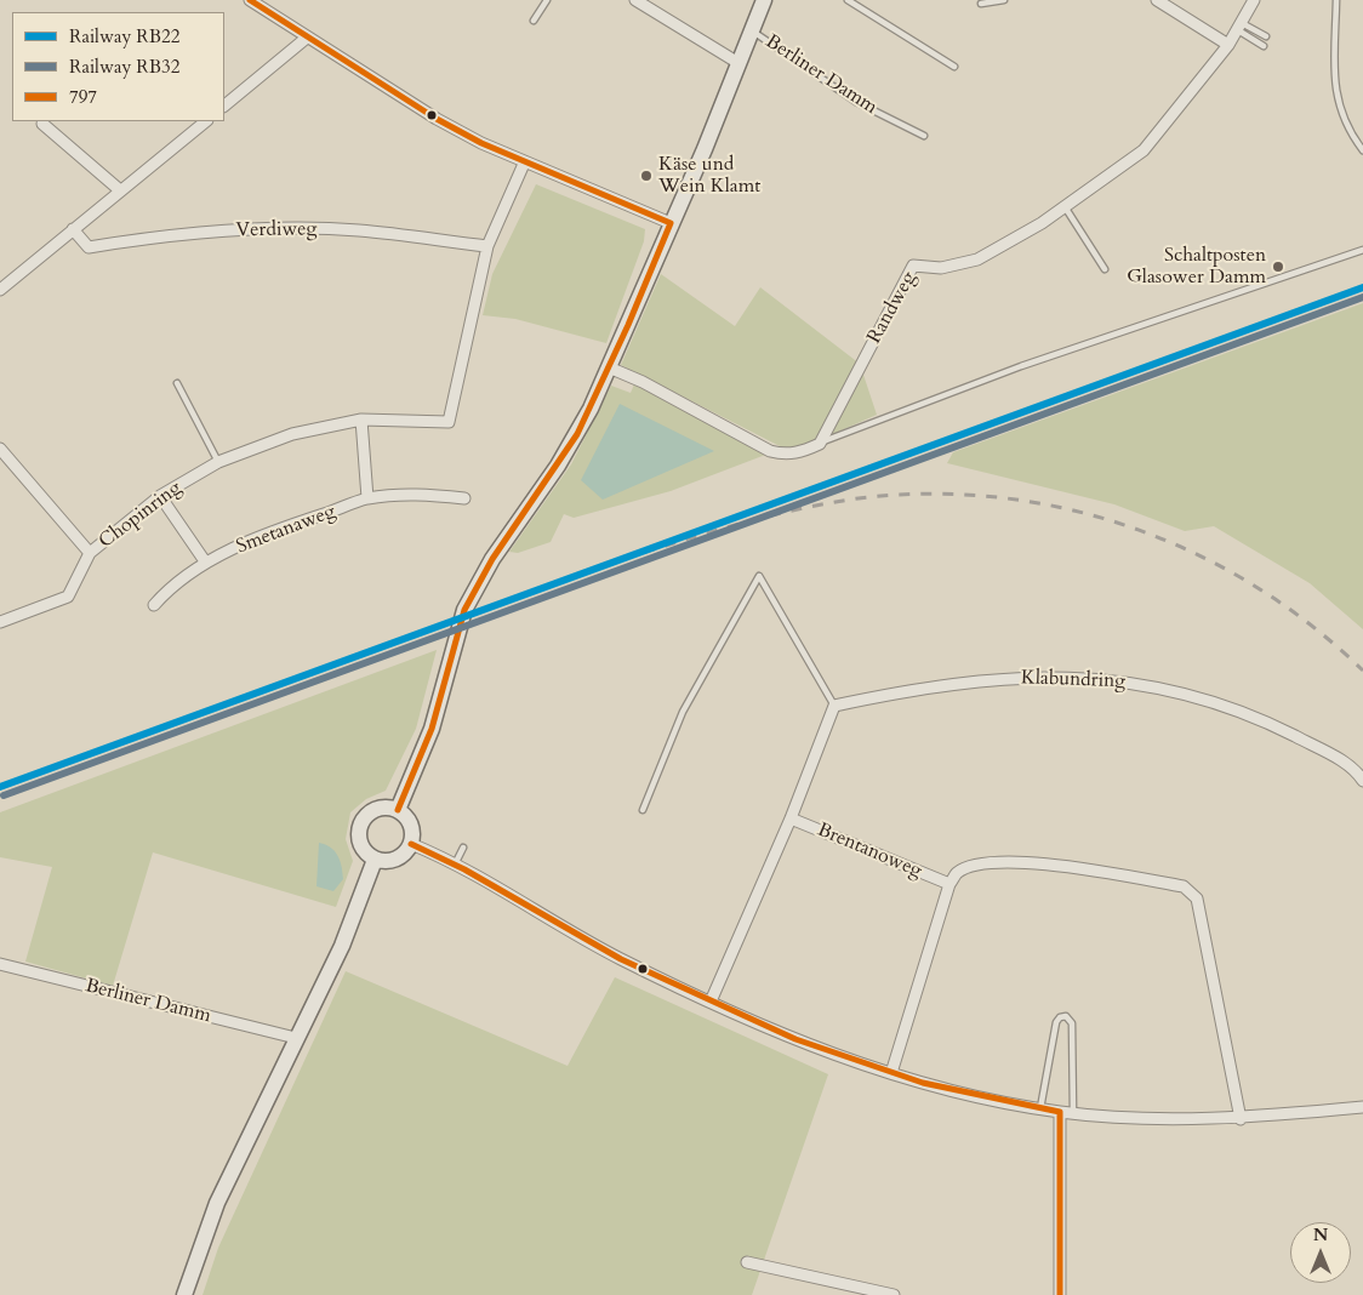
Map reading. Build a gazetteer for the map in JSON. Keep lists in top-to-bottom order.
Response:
{
  "streets": {
    "main road": ["Berliner Damm"],
    "street": [
      "Verdiweg",
      "Randweg",
      "Chopinring",
      "Smetanaweg",
      "Klabundring",
      "Brentanoweg"
    ]
  },
  "crossings": [
    ["Verdiweg", "Chopinring"]
  ],
  "places": ["Käse und Wein Klamt", "Schaltposten Glasower Damm"],
  "lines": ["transit line 797", "rail line RB22", "rail line RB32"],
  "legend": ["Railway RB22", "Railway RB32", "797"],
  "north": "top"
}
